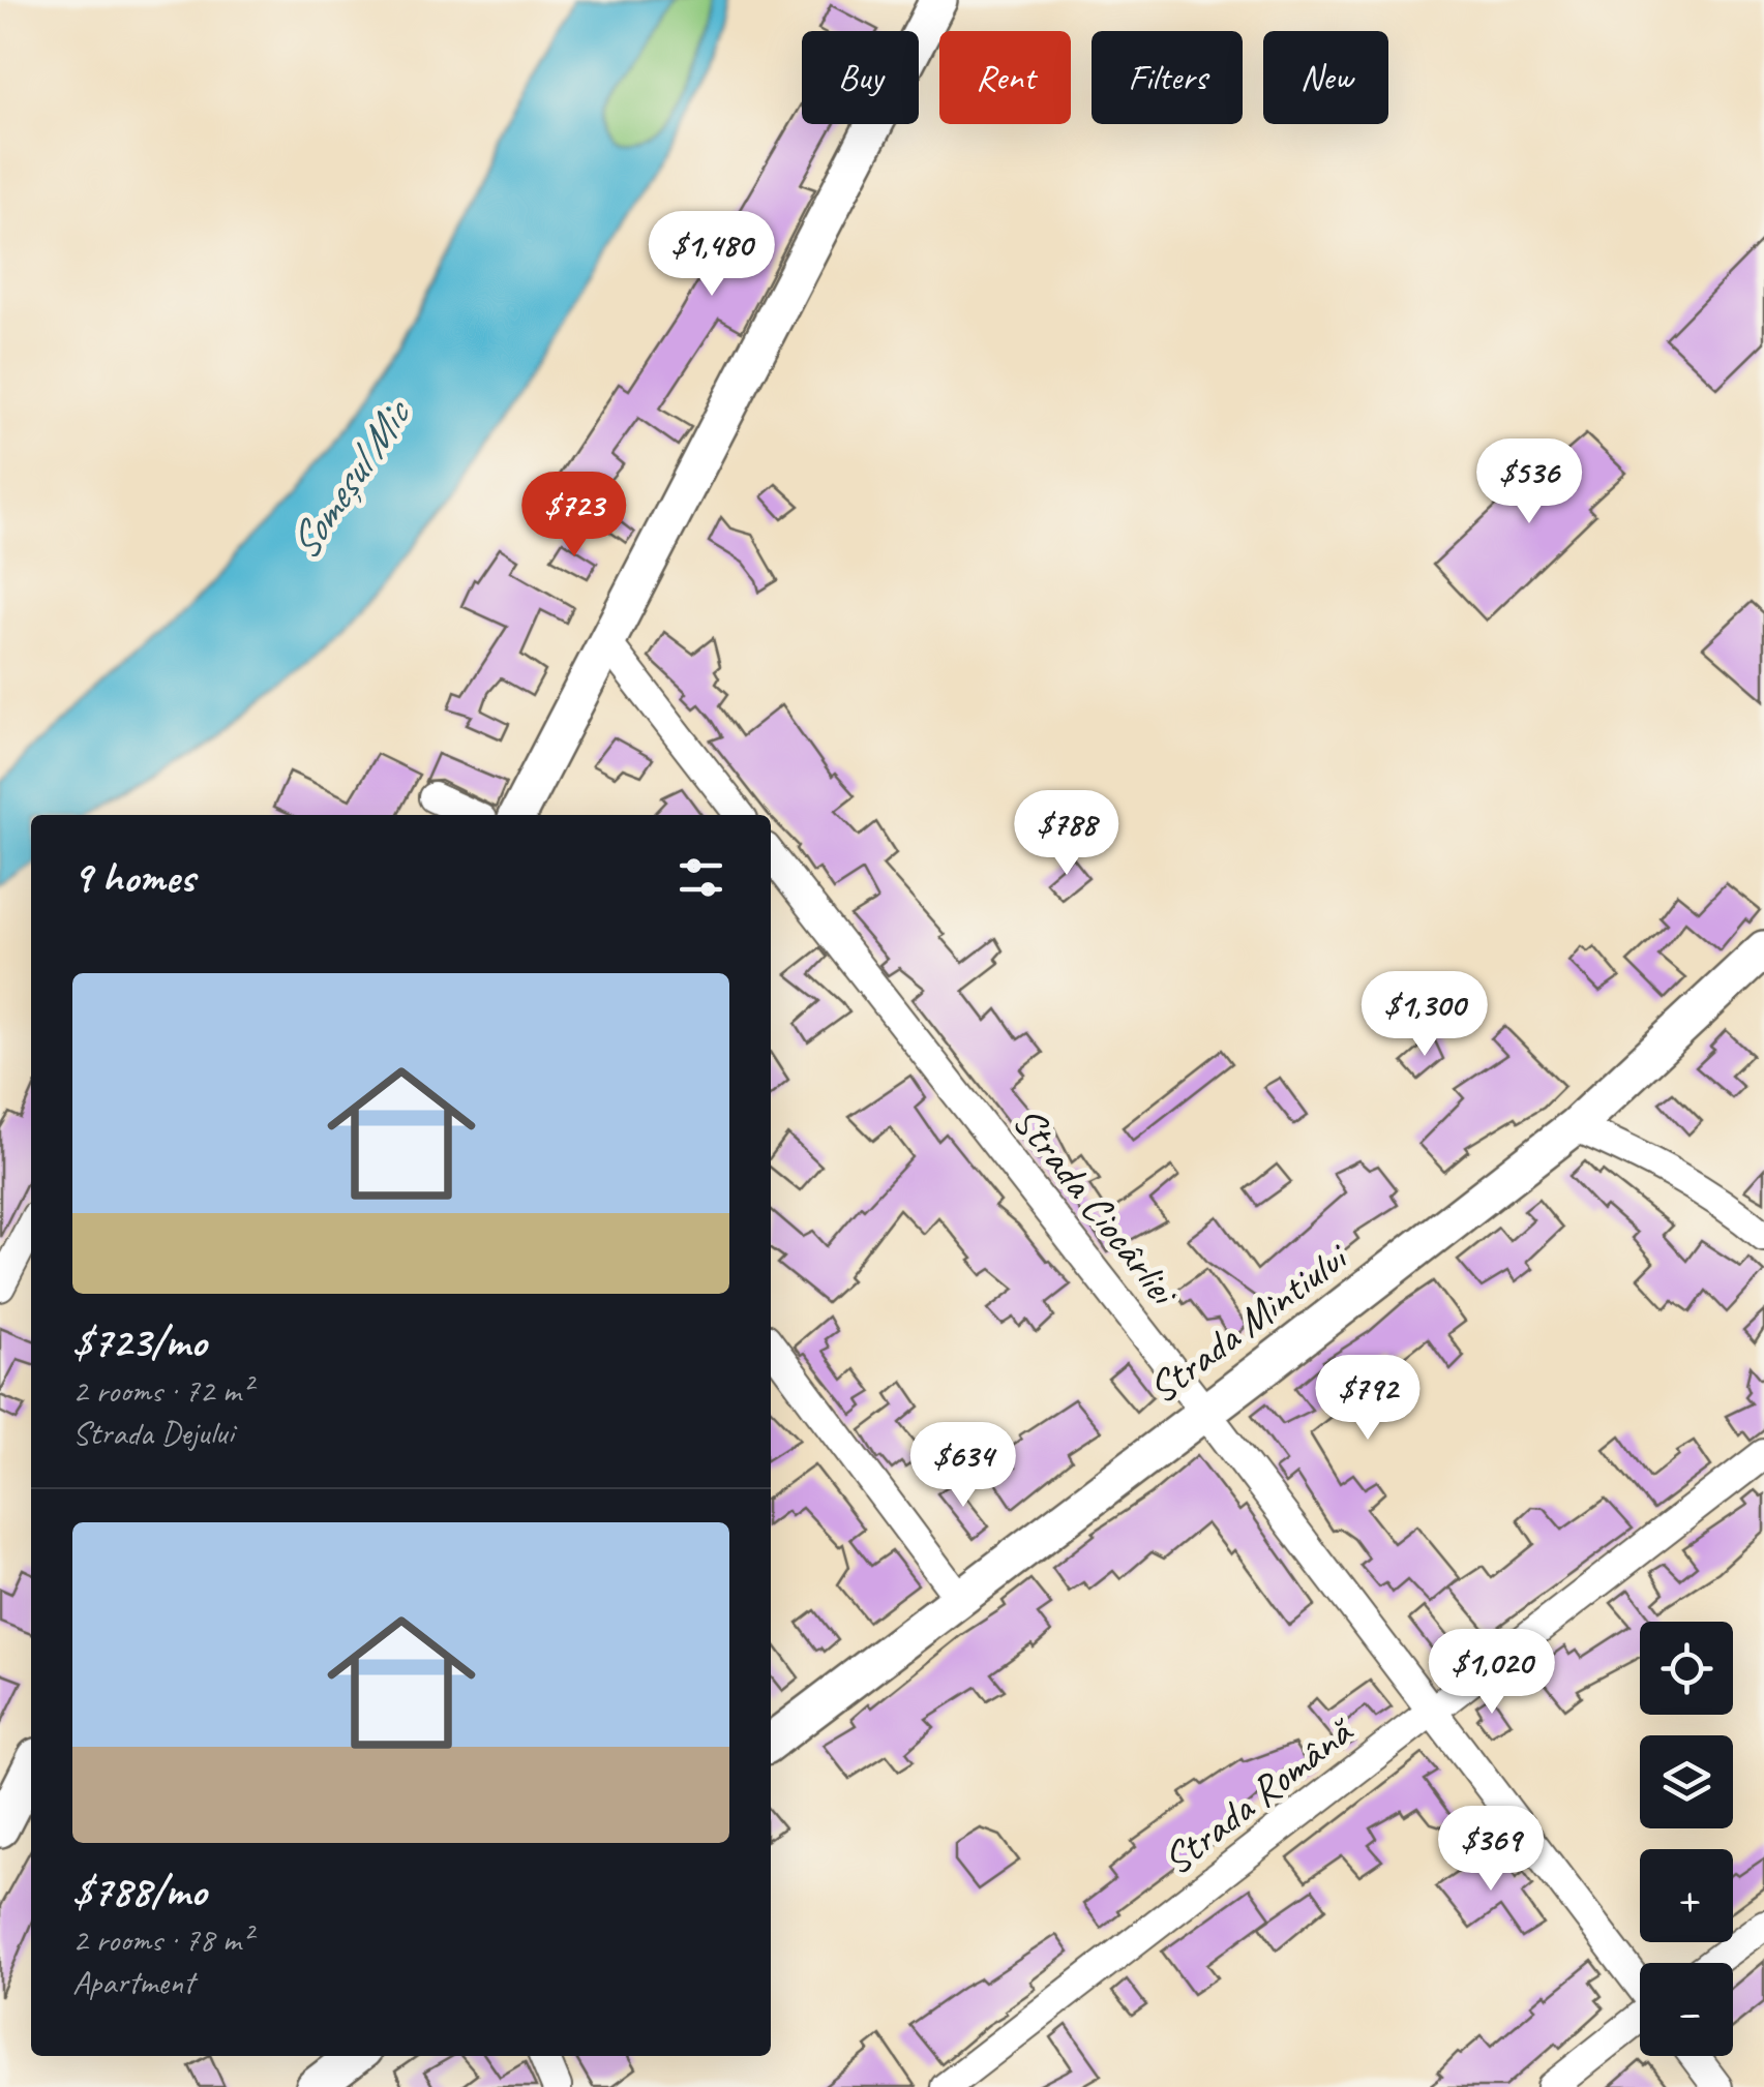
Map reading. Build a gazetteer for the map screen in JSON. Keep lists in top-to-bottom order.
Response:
{
  "streets": {
    "main road": ["Strada Mintiului"],
    "street": ["Strada Ciocârliei", "Strada Română"]
  },
  "crossings": [
    ["Strada Ciocârliei", "Strada Mintiului"],
    ["Strada Ciocârliei", "Strada Română"]
  ],
  "water": ["Someșul Mic"],
  "page": {
    "chip": [
      "Buy",
      "Rent",
      "Filters",
      "New"
    ],
    "price": [
      "$1,480",
      "$536",
      "$723",
      "$788",
      "$1,300",
      "$792",
      "$634",
      "$1,020",
      "$369"
    ],
    "heading": "9 homes",
    "list": [
      {
        "name": "$723/mo",
        "note": "2 rooms · 72 m² · Strada Dejului"
      },
      {
        "name": "$788/mo",
        "note": "2 rooms · 78 m² · Apartment"
      }
    ],
    "map_buttons": ["+", "−"]
  }
}
